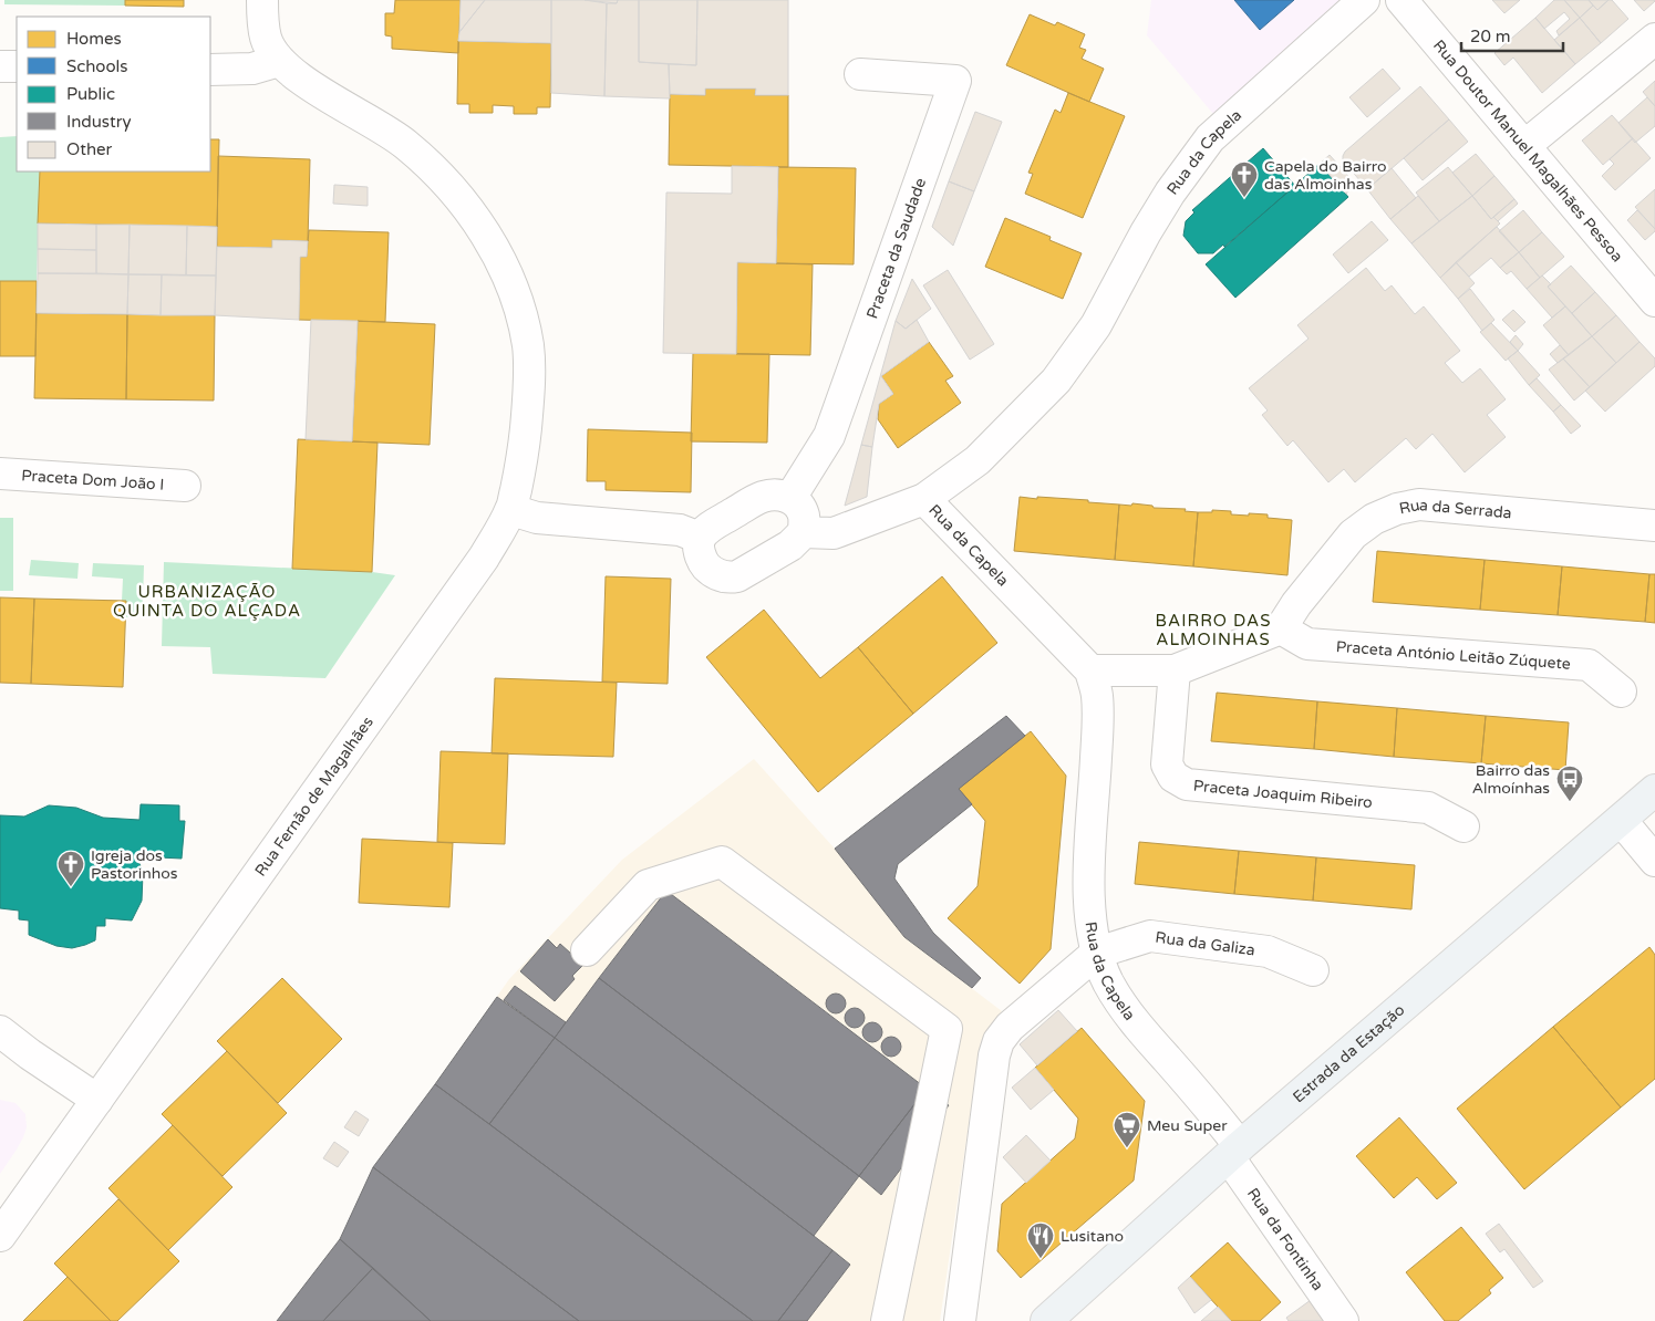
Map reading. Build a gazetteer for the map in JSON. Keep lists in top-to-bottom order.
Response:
{
  "streets": {
    "main road": ["Estrada da Estação"],
    "street": [
      "Rua Doutor Manuel Magalhães Pessoa",
      "Rua da Capela",
      "Praceta da Saudade",
      "Praceta Dom João I",
      "Rua da Serrada",
      "Praceta António Leitão Zúquete",
      "Praceta Joaquim Ribeiro",
      "Rua Fernão de Magalhães",
      "Rua da Galiza",
      "Rua da Fontinha"
    ]
  },
  "crossings": [
    ["Rua da Capela", "Rua da Galiza"],
    ["Rua da Capela", "Estrada da Estação"],
    ["Rua da Capela", "Rua da Fontinha"],
    ["Rua da Serrada", "Praceta António Leitão Zúquete"],
    ["Estrada da Estação", "Rua da Fontinha"]
  ],
  "districts": ["URBANIZAÇÃO QUINTA DO ALÇADA", "BAIRRO DAS ALMOINHAS"],
  "places": {
    "church": ["Capela do Bairro das Almoinhas", "Igreja dos Pastorinhos"],
    "bus stop": ["Bairro das Almoínhas"],
    "supermarket": ["Meu Super"],
    "restaurant": ["Lusitano"]
  },
  "legend": [
    "Homes",
    "Schools",
    "Public",
    "Industry",
    "Other"
  ],
  "scale_bar": "20 m"
}
